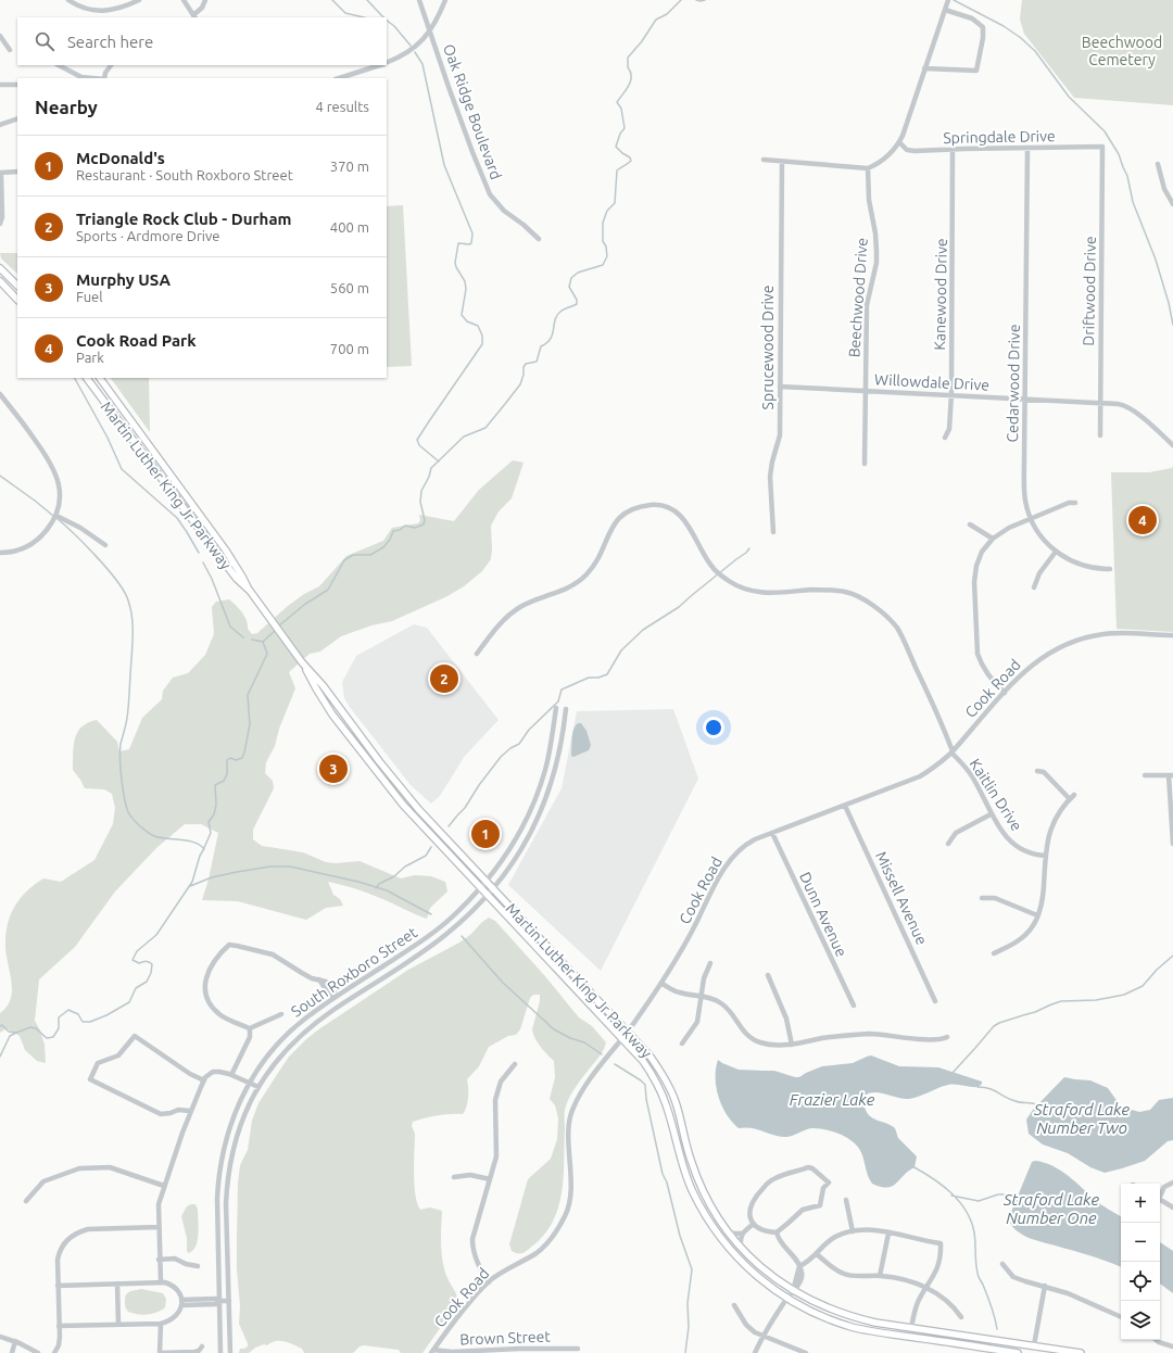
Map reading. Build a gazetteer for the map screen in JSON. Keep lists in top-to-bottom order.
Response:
{
  "streets": {
    "main road": ["Martin Luther King Jr Parkway"],
    "street": [
      "Oak Ridge Boulevard",
      "Springdale Drive",
      "Driftwood Drive",
      "Kanewood Drive",
      "Beechwood Drive",
      "Sprucewood Drive",
      "Willowdale Drive",
      "Cedarwood Drive",
      "Cook Road",
      "Kaitlin Drive",
      "Missell Avenue",
      "Dunn Avenue",
      "South Roxboro Street",
      "Brown Street"
    ]
  },
  "crossings": [
    ["Springdale Drive", "Driftwood Drive"],
    ["Springdale Drive", "Kanewood Drive"],
    ["Springdale Drive", "Cedarwood Drive"],
    ["Driftwood Drive", "Willowdale Drive"],
    ["Kanewood Drive", "Willowdale Drive"],
    ["Beechwood Drive", "Willowdale Drive"],
    ["Sprucewood Drive", "Willowdale Drive"],
    ["Willowdale Drive", "Cedarwood Drive"],
    ["Martin Luther King Jr Parkway", "Cook Road"],
    ["Martin Luther King Jr Parkway", "South Roxboro Street"],
    ["Cook Road", "Kaitlin Drive"],
    ["Cook Road", "Missell Avenue"],
    ["Cook Road", "Dunn Avenue"],
    ["Cook Road", "Brown Street"]
  ],
  "water": ["Frazier Lake", "Straford Lake Number Two", "Straford Lake Number One"],
  "parks": ["Beechwood Cemetery"],
  "page": {
    "search": "Search here",
    "heading": ["Nearby", "4 results"],
    "list": [
      {
        "mark": "1",
        "name": "McDonald's",
        "note": "Restaurant · South Roxboro Street",
        "value": "370 m"
      },
      {
        "mark": "2",
        "name": "Triangle Rock Club - Durham",
        "note": "Sports · Ardmore Drive",
        "value": "400 m"
      },
      {
        "mark": "3",
        "name": "Murphy USA",
        "note": "Fuel",
        "value": "560 m"
      },
      {
        "mark": "4",
        "name": "Cook Road Park",
        "note": "Park",
        "value": "700 m"
      }
    ],
    "pins": [
      "4",
      "2",
      "3",
      "1"
    ],
    "map_buttons": ["+", "−"]
  }
}
